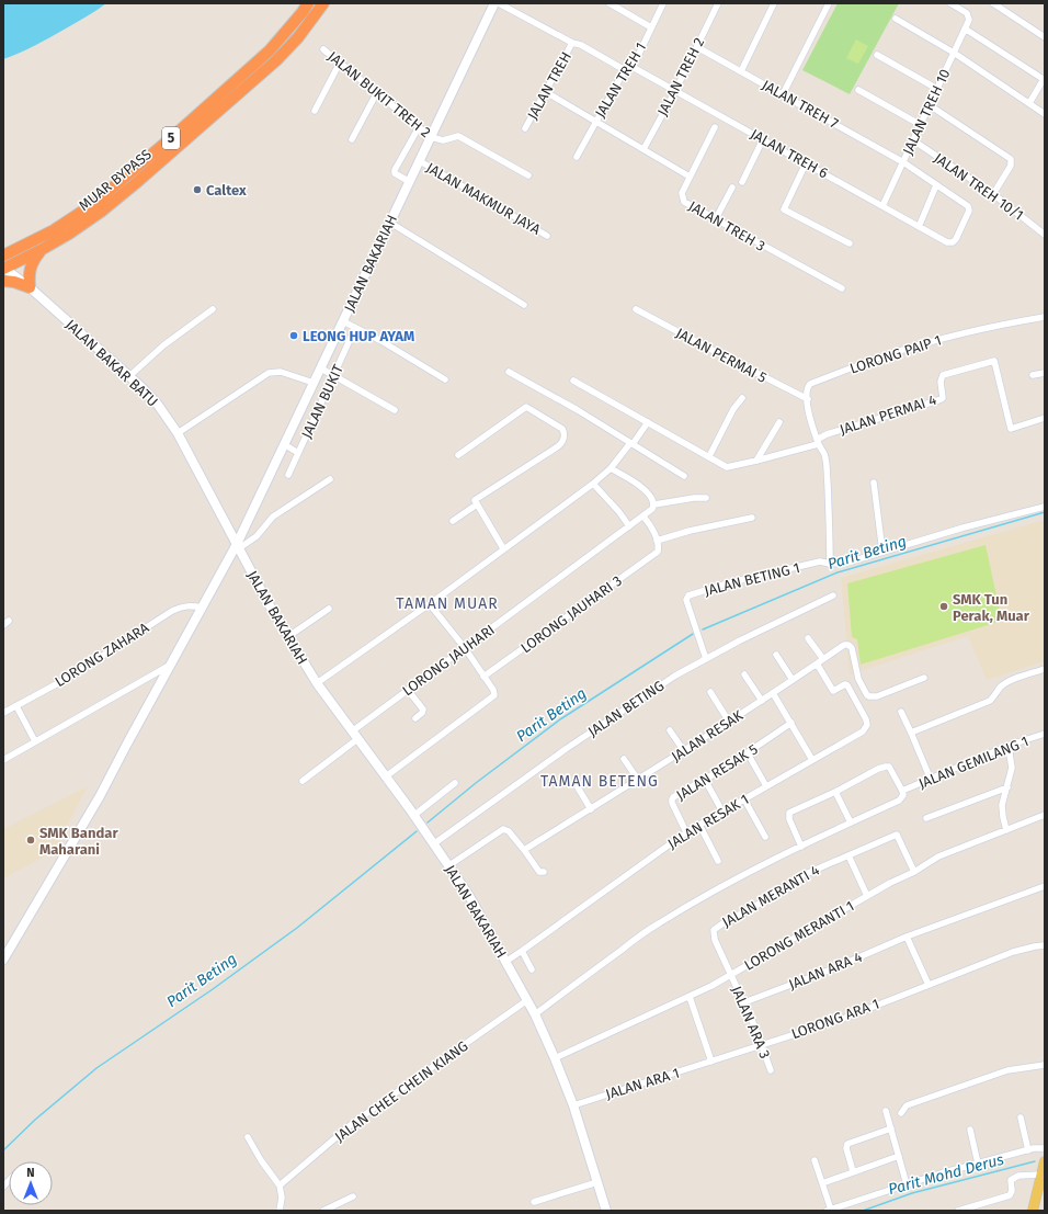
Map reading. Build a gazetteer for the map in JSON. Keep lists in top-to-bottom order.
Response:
{
  "streets": {
    "highway": ["5", "MUAR BYPASS"],
    "main road": ["JALAN BAKARIAH", "JALAN BAKAR BATU"],
    "street": [
      "JALAN TREH 2",
      "JALAN TREH 1",
      "JALAN TREH",
      "JALAN BUKIT TREH 2",
      "JALAN TREH 7",
      "JALAN TREH 10",
      "JALAN TREH 6",
      "JALAN TREH 10/1",
      "JALAN MAKMUR JAYA",
      "JALAN TREH 3",
      "LORONG PAIP 1",
      "JALAN PERMAI 5",
      "JALAN BUKIT",
      "JALAN PERMAI 4",
      "JALAN BETING 1",
      "LORONG JAUHARI 3",
      "LORONG ZAHARA",
      "LORONG JAUHARI",
      "JALAN BETING",
      "JALAN RESAK",
      "JALAN GEMILANG 1",
      "JALAN RESAK 5",
      "JALAN RESAK 1",
      "JALAN MERANTI 4",
      "LORONG MERANTI 1",
      "JALAN ARA 4",
      "LORONG ARA 1",
      "JALAN ARA 3",
      "JALAN ARA 1",
      "JALAN CHEE CHEIN KIANG"
    ]
  },
  "crossings": [
    ["JALAN TREH 2", "JALAN TREH 7"],
    ["JALAN TREH 2", "JALAN TREH 6"],
    ["JALAN TREH 1", "JALAN TREH"],
    ["JALAN TREH 1", "JALAN TREH 6"],
    ["JALAN BUKIT TREH 2", "JALAN BAKARIAH"],
    ["JALAN TREH 7", "JALAN TREH 10"],
    ["JALAN TREH 7", "JALAN TREH 6"],
    ["JALAN TREH 10", "JALAN TREH 6"],
    ["JALAN TREH 10", "JALAN TREH 10/1"],
    ["MUAR BYPASS", "JALAN BAKAR BATU"],
    ["JALAN MAKMUR JAYA", "JALAN BAKARIAH"],
    ["JALAN BAKARIAH", "JALAN BAKAR BATU"],
    ["JALAN BAKARIAH", "LORONG JAUHARI"],
    ["JALAN BAKARIAH", "JALAN BETING"],
    ["JALAN BAKARIAH", "JALAN RESAK 1"],
    ["JALAN BAKARIAH", "LORONG MERANTI 1"],
    ["JALAN BAKARIAH", "JALAN ARA 1"],
    ["JALAN BAKARIAH", "JALAN CHEE CHEIN KIANG"],
    ["LORONG PAIP 1", "JALAN PERMAI 5"],
    ["JALAN BETING 1", "JALAN BETING"],
    ["JALAN RESAK", "JALAN RESAK 1"],
    ["JALAN RESAK 5", "JALAN RESAK 1"],
    ["JALAN MERANTI 4", "LORONG MERANTI 1"],
    ["JALAN MERANTI 4", "JALAN ARA 3"],
    ["LORONG MERANTI 1", "JALAN ARA 3"],
    ["JALAN ARA 4", "JALAN ARA 3"],
    ["LORONG ARA 1", "JALAN ARA 3"],
    ["LORONG ARA 1", "JALAN ARA 1"]
  ],
  "districts": ["TAMAN MUAR", "TAMAN BETENG"],
  "water": ["Parit Beting", "Parit Mohd Derus"],
  "places": [
    "Caltex",
    "LEONG HUP AYAM",
    "SMK Tun Perak, Muar",
    "SMK Bandar Maharani"
  ],
  "north": "top"
}
